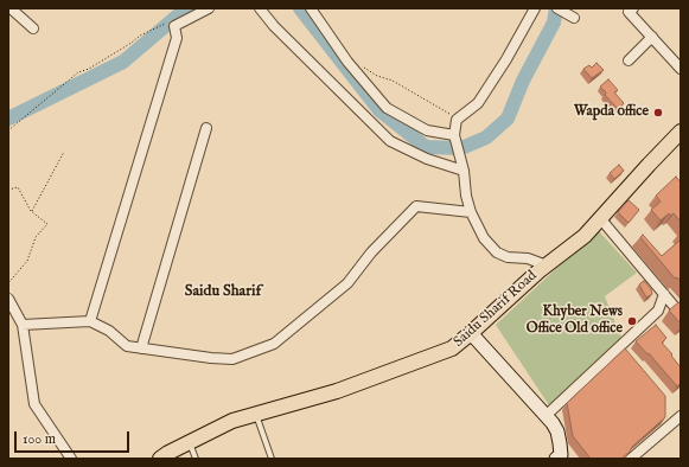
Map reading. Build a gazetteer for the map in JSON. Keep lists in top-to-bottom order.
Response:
{
  "streets": {
    "main road": ["Saidu Sharif Road"]
  },
  "districts": ["Saidu Sharif"],
  "places": ["Wapda office", "Khyber News Office Old office"],
  "scale_bar": "100 m"
}
